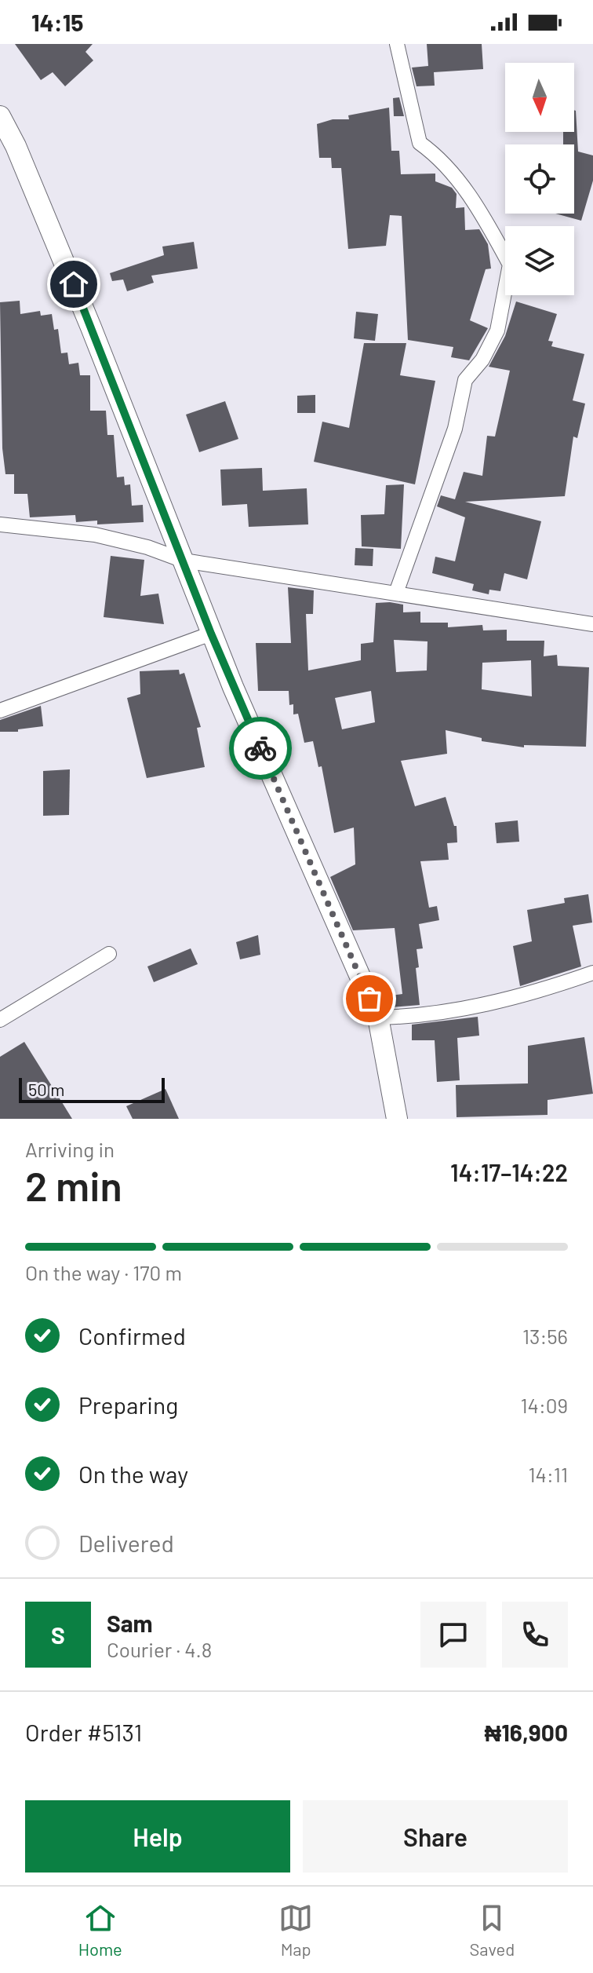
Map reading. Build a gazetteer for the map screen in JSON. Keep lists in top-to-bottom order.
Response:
{
  "scale_bar": "50 m",
  "north": "bottom",
  "page": {
    "status": "14:15",
    "scale": "50 m",
    "heading": ["2 min", "Arriving in", "14:17–14:22"],
    "panel": [
      "Sam",
      "Courier · 4.8",
      "Order #5131",
      "₦16,900"
    ],
    "bar": "On the way · 170 m",
    "list": [
      ["Confirmed", "13:56"],
      ["Preparing", "14:09"],
      ["On the way", "14:11"],
      "Delivered"
    ],
    "round": "S",
    "buttons": ["Help", "Share"],
    "tabs": ["Home", "Map", "Saved"]
  }
}
